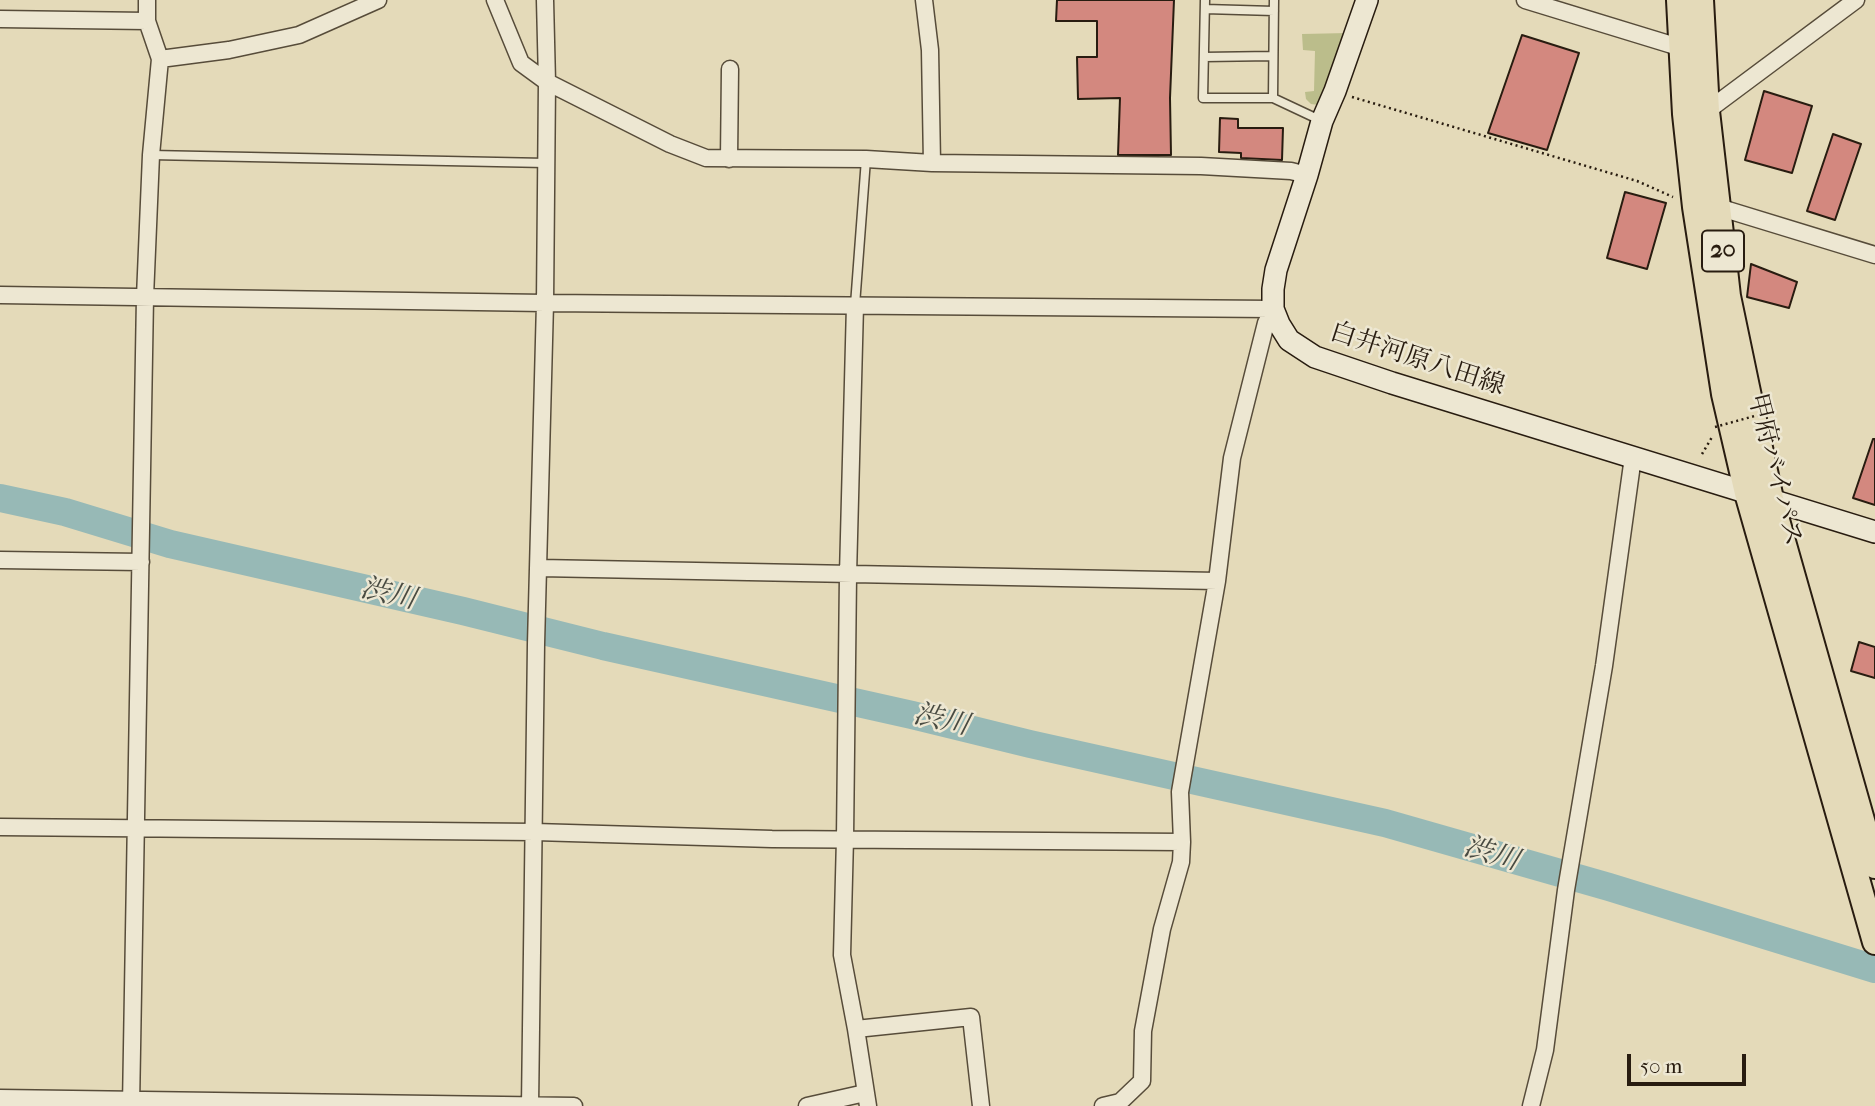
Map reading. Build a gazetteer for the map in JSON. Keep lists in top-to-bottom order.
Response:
{
  "streets": {
    "highway": ["20", "甲府バイパス"],
    "main road": ["白井河原八田線"]
  },
  "crossings": [
    ["白井河原八田線", "甲府バイパス"]
  ],
  "water": ["渋川"],
  "scale_bar": "50 m"
}
